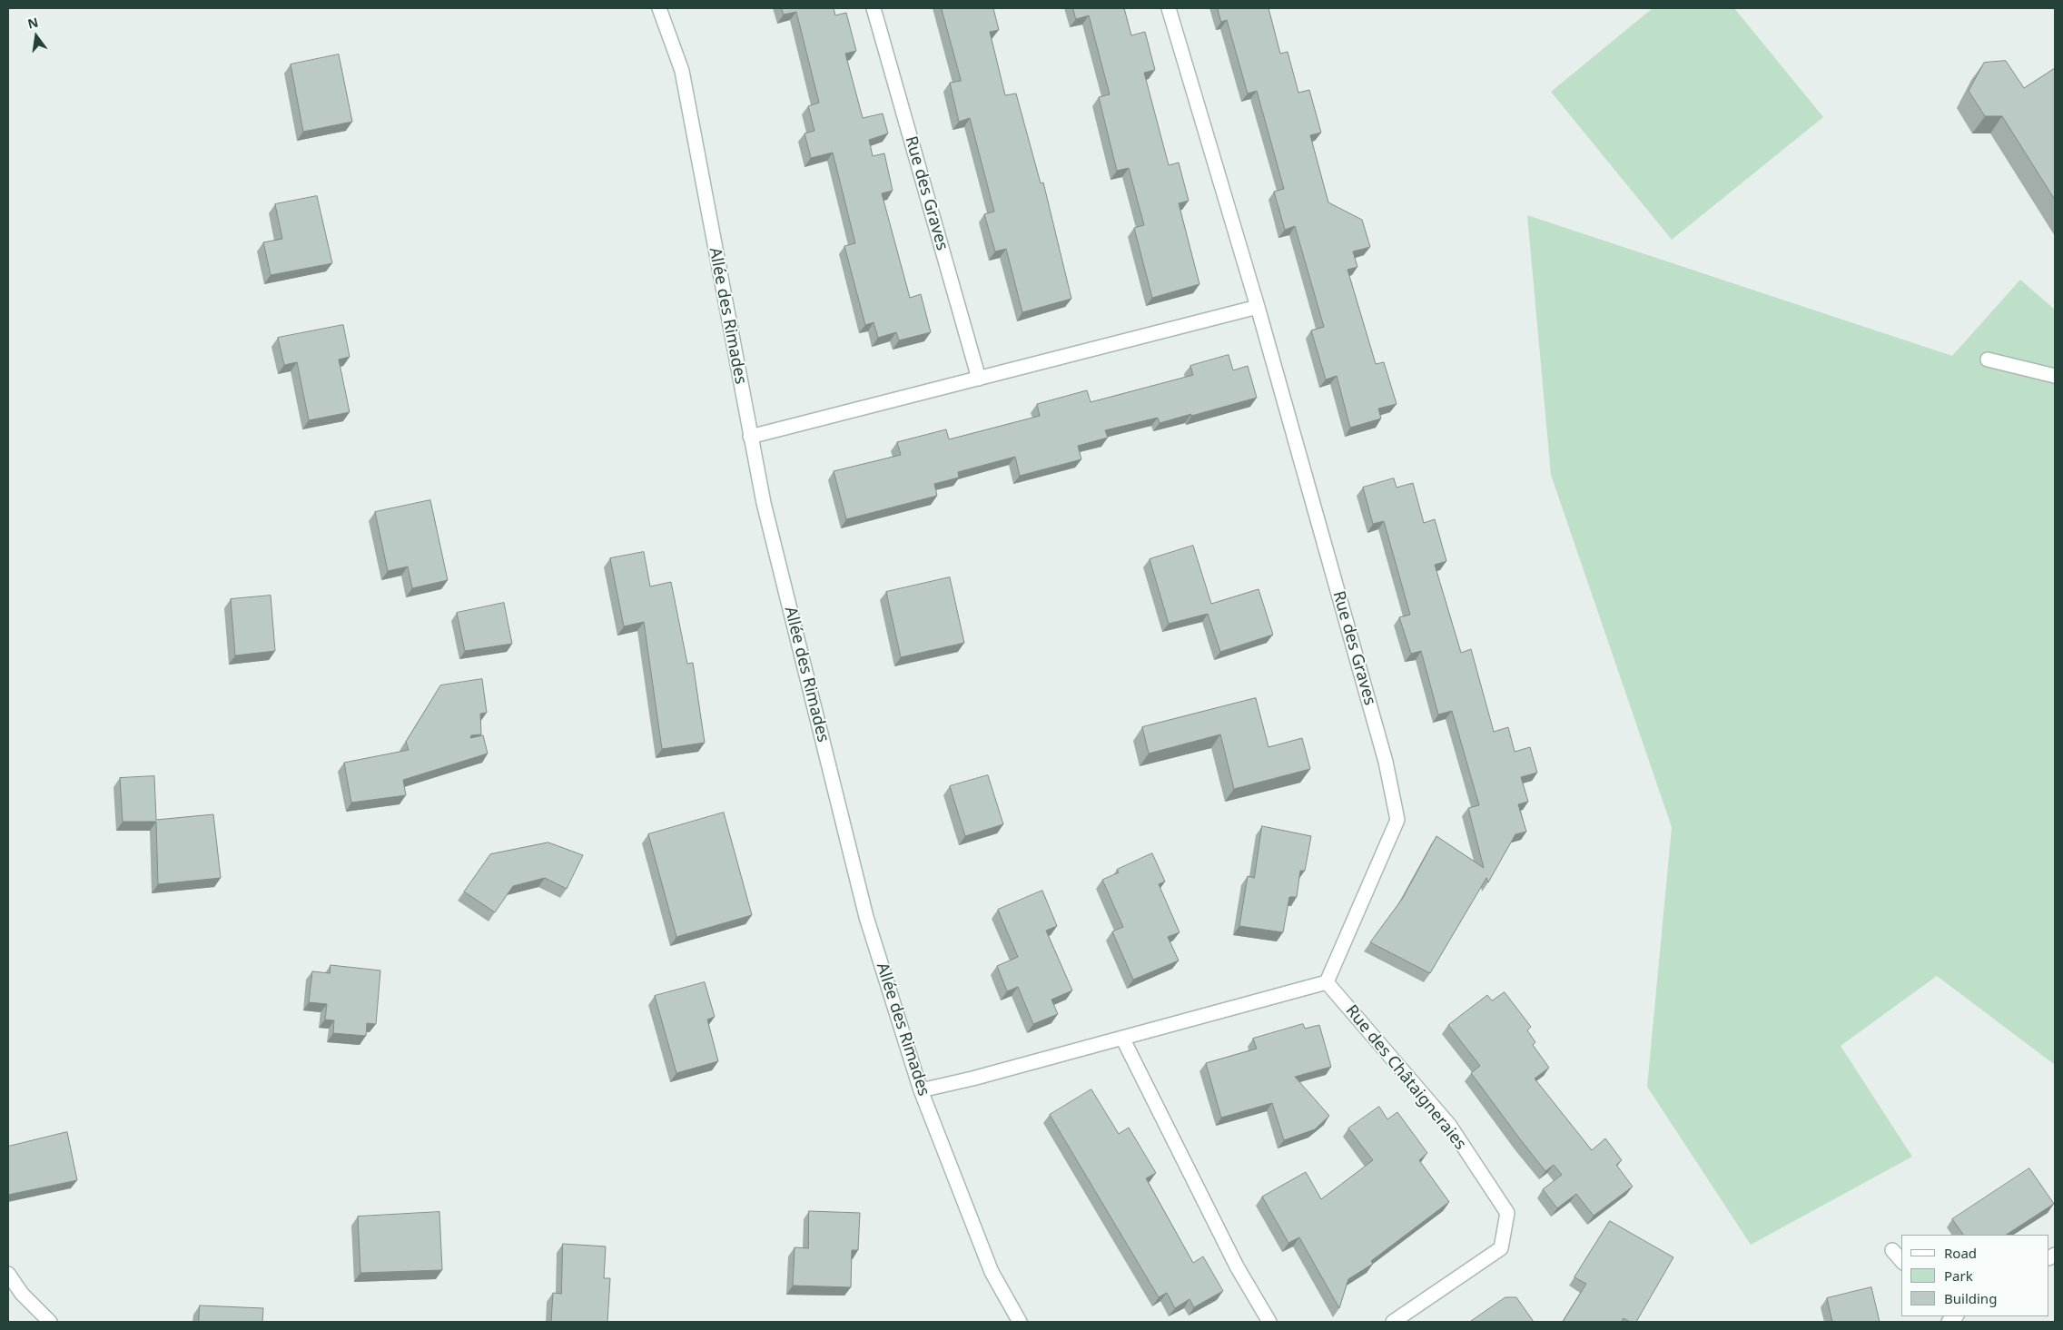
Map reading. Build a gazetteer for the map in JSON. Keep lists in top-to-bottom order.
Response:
{
  "streets": {
    "street": ["Rue des Graves", "Allée des Rimades", "Rue des Châtaigneraies"]
  },
  "crossings": [
    ["Rue des Graves", "Rue des Châtaigneraies"]
  ],
  "legend": ["Road", "Park", "Building"],
  "north": "top"
}
